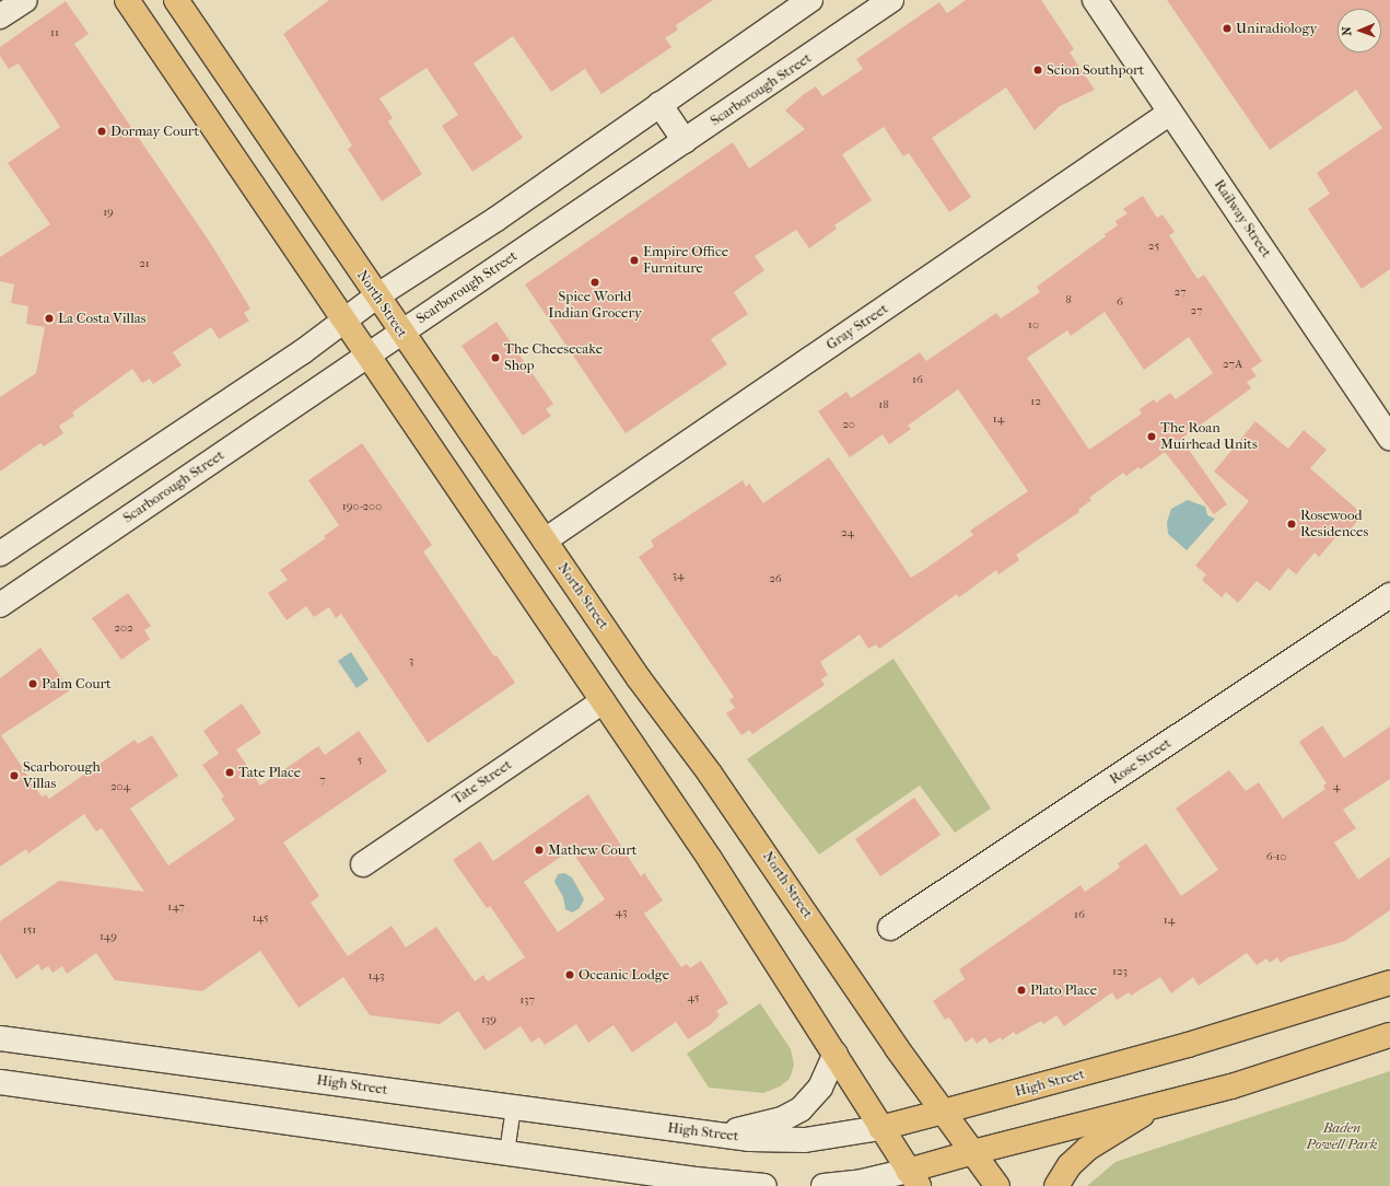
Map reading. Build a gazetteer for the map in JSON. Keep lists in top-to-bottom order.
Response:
{
  "streets": {
    "main road": [
      "Scarborough Street",
      "Railway Street",
      "North Street",
      "Gray Street",
      "Rose Street",
      "Tate Street",
      "High Street"
    ]
  },
  "crossings": [
    ["Scarborough Street", "North Street"],
    ["Railway Street", "Gray Street"],
    ["North Street", "Gray Street"],
    ["North Street", "High Street"]
  ],
  "parks": ["Baden Powell Park"],
  "places": [
    "Uniradiology",
    "Scion Southport",
    "Dormay Court",
    "Empire Office Furniture",
    "Spice World Indian Grocery",
    "La Costa Villas",
    "The Cheesecake Shop",
    "The Roan Muirhead Units",
    "Rosewood Residences",
    "Palm Court",
    "Tate Place",
    "Scarborough Villas",
    "Mathew Court",
    "Oceanic Lodge",
    "Plato Place"
  ],
  "house_numbers": [
    "11",
    "19",
    "25",
    "21",
    "27",
    "8",
    "6",
    "27",
    "10",
    "27A",
    "16",
    "12",
    "18",
    "14",
    "20",
    "190-200",
    "24",
    "34",
    "26",
    "202",
    "3",
    "5",
    "7",
    "204",
    "4",
    "6-10",
    "147",
    "43",
    "16",
    "145",
    "14",
    "151",
    "149",
    "123",
    "143",
    "45",
    "137",
    "139"
  ],
  "north": "left"
}
